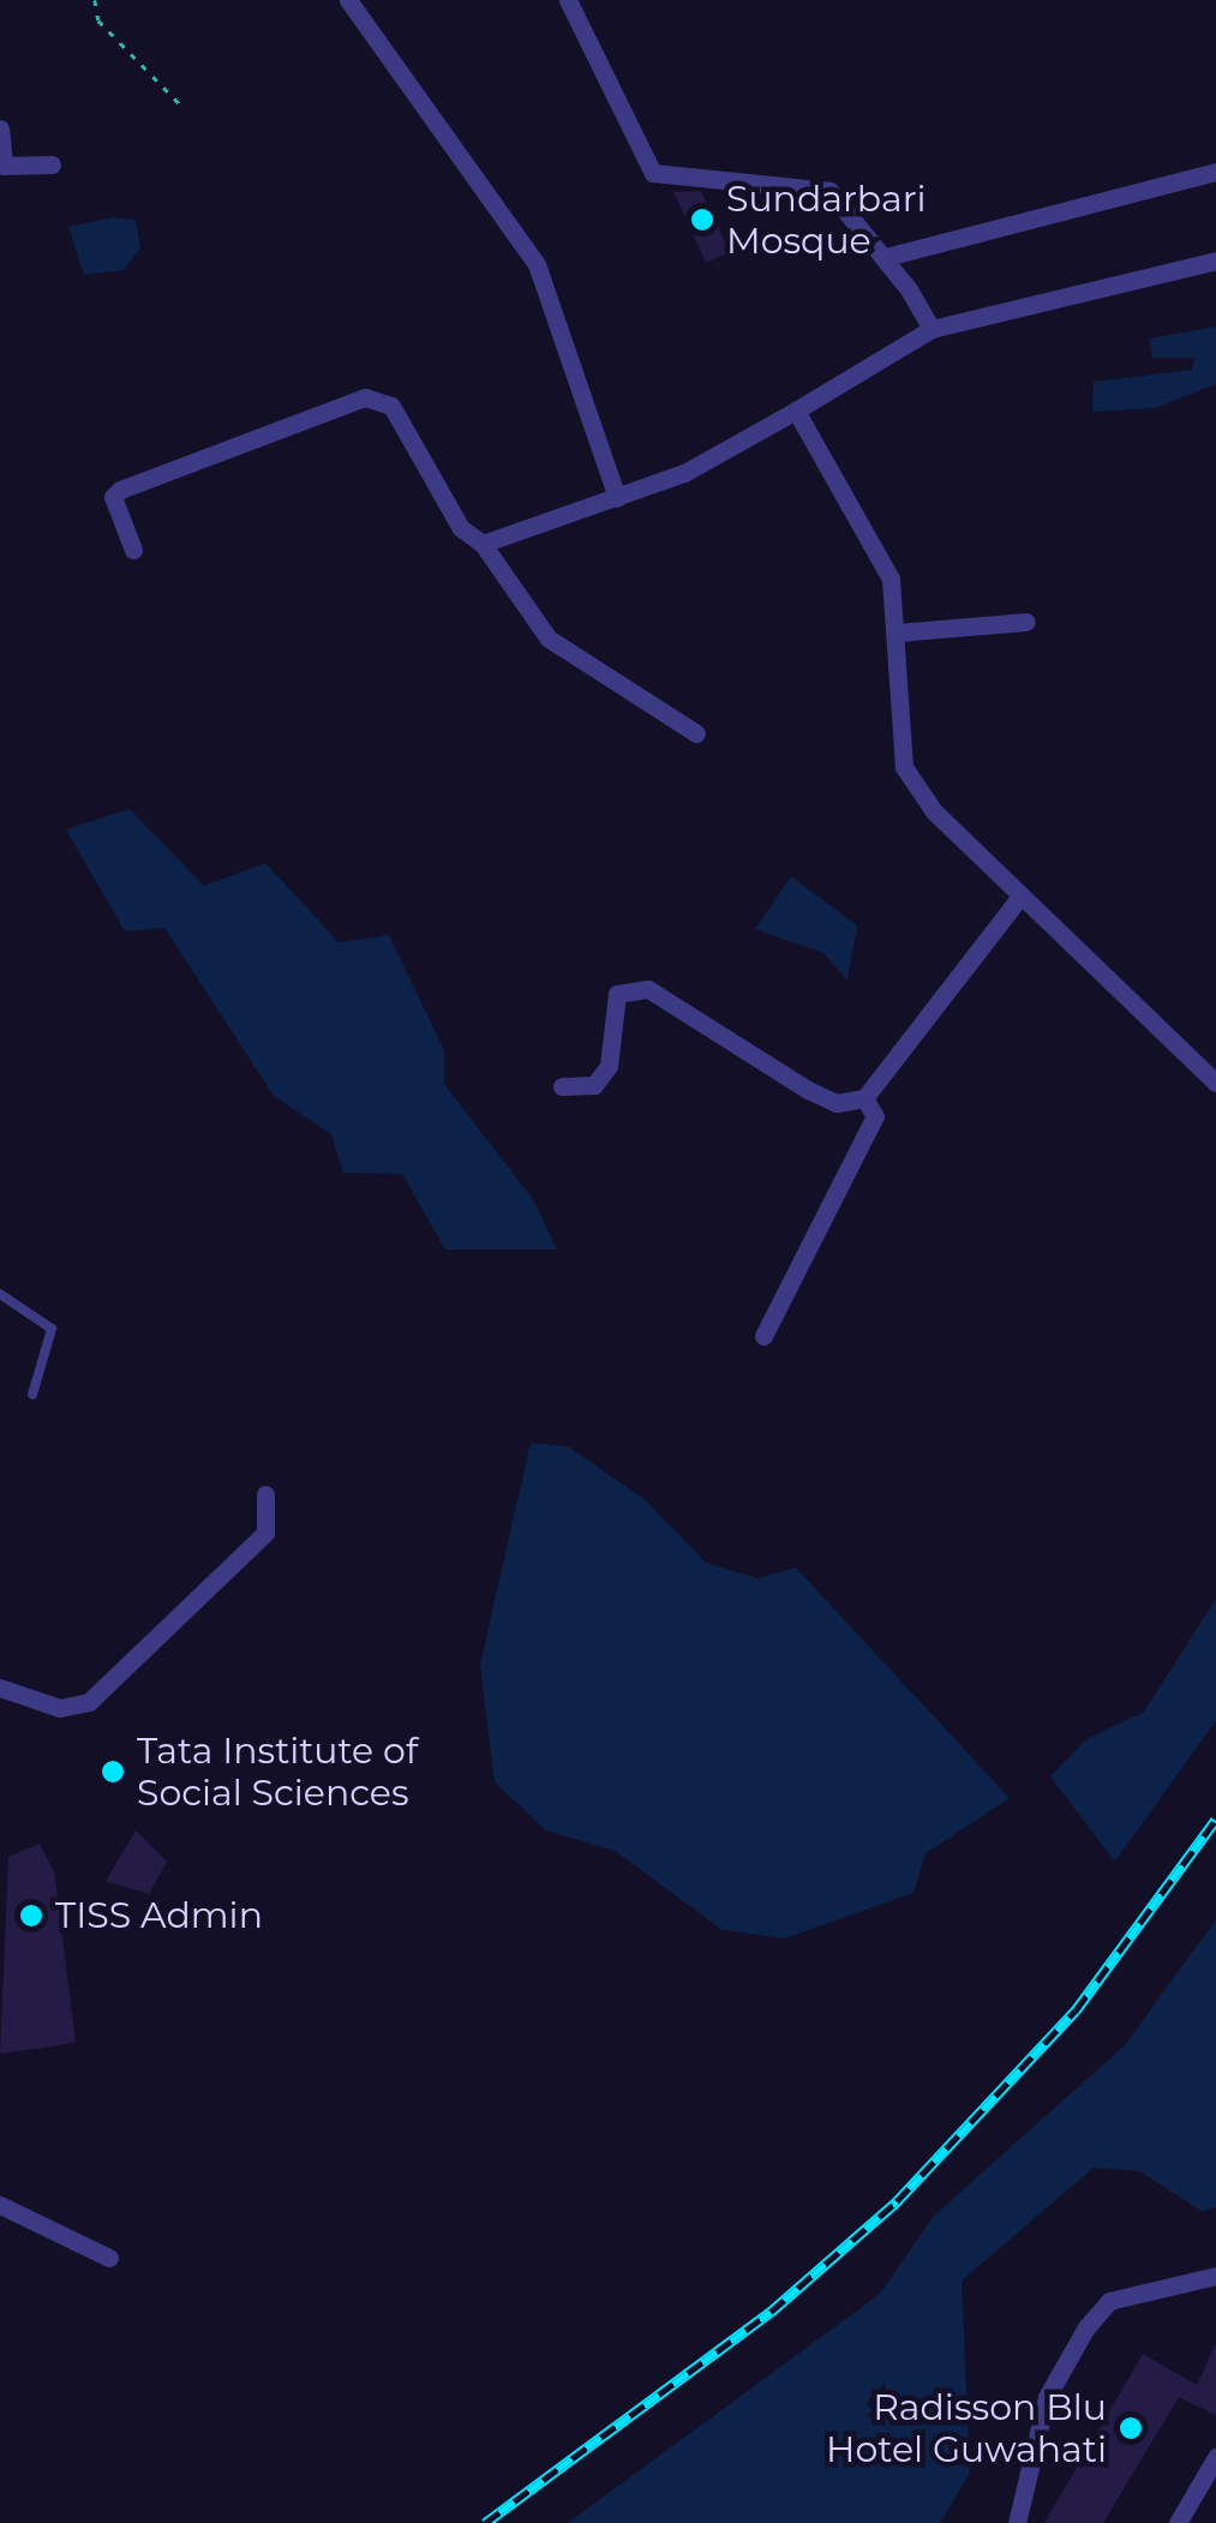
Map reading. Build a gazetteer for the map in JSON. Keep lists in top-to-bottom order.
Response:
{
  "places": [
    "Sundarbari Mosque",
    "Tata Institute of Social Sciences",
    "TISS Admin",
    "Radisson Blu Hotel Guwahati"
  ]
}
